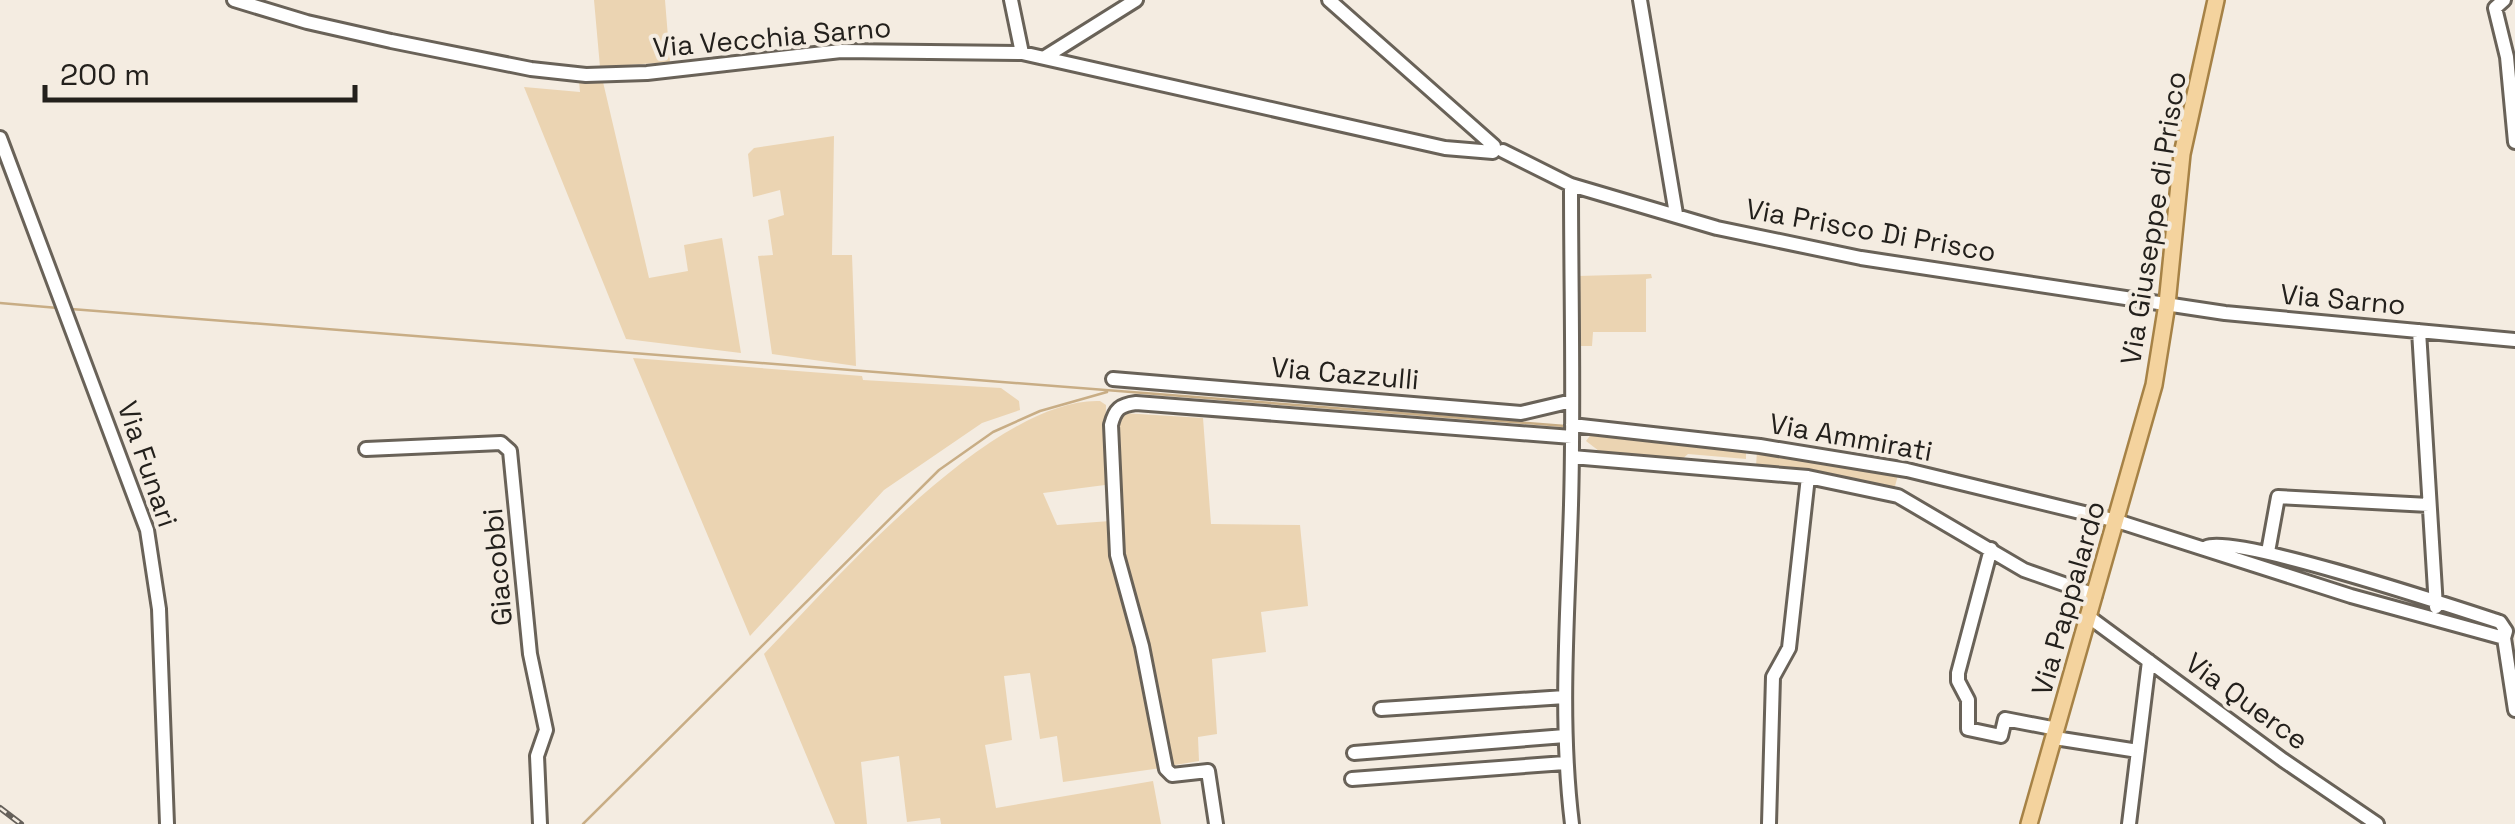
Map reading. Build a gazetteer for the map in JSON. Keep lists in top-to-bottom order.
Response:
{
  "streets": {
    "main road": ["Via Giuseppe di Prisco", "Via Pappalardo"],
    "street": [
      "Via Vecchia Sarno",
      "Via Prisco Di Prisco",
      "Via Sarno",
      "Via Cazzulli",
      "Via Ammirati",
      "Via Funari",
      "Giacobbi",
      "Via Querce"
    ]
  },
  "crossings": [
    ["Via Vecchia Sarno", "Via Prisco Di Prisco"],
    ["Via Giuseppe di Prisco", "Via Prisco Di Prisco"],
    ["Via Giuseppe di Prisco", "Via Sarno"],
    ["Via Giuseppe di Prisco", "Via Pappalardo"],
    ["Via Prisco Di Prisco", "Via Sarno"],
    ["Via Ammirati", "Via Pappalardo"],
    ["Via Pappalardo", "Via Querce"]
  ],
  "scale_bar": "200 m"
}
